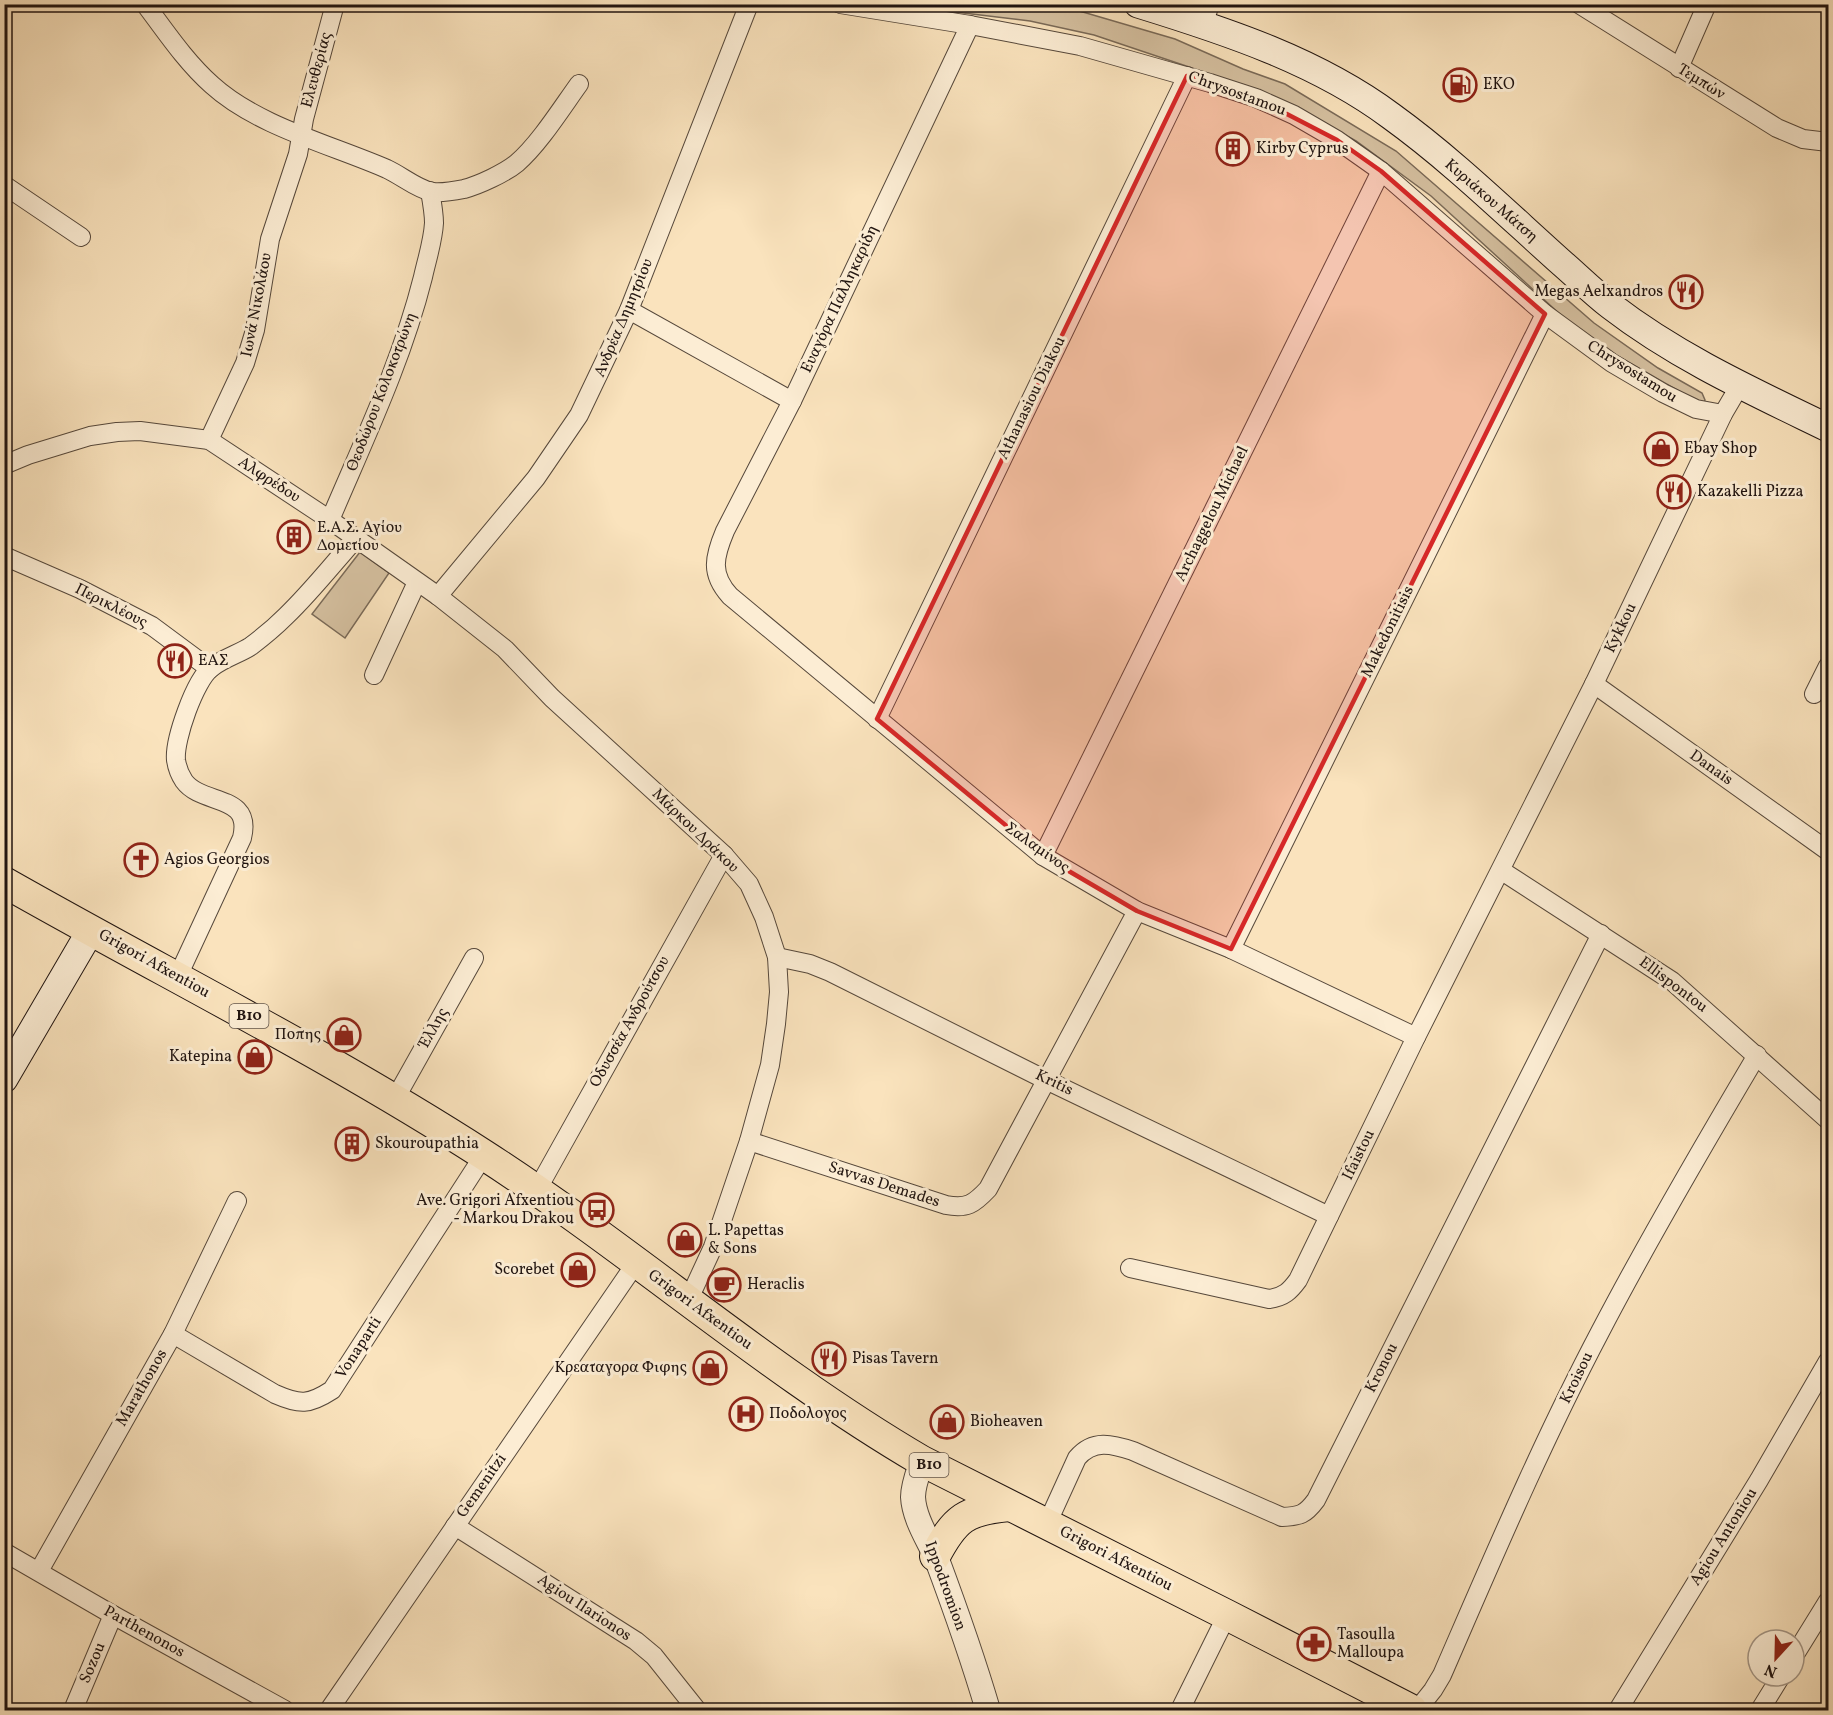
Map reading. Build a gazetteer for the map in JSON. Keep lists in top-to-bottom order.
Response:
{
  "streets": {
    "main road": ["Κυριάκου Μάτση", "Grigori Afxentiou", "B10"],
    "street": [
      "Ελευθερίας",
      "Τεμπών",
      "Chrysostamou",
      "Ευαγόρα Παλληκαρίδη",
      "Ιωνά Νικολάου",
      "Ανδρέα Δημητρίου",
      "Θεοδώρου Κολοκοτρώνη",
      "Athanasiou Diakou",
      "Αλφρέδου",
      "Archaggelou Michael",
      "Περικλέους",
      "Kykkou",
      "Makedonitisis",
      "Danais",
      "Μάρκου Δράκου",
      "Σαλαμίνος",
      "Ellispontou",
      "Οδυσσέα Ανδρούτσου",
      "Έλλης",
      "Kritis",
      "Ifaistou",
      "Savvas Demades",
      "Vonaparti",
      "Kronou",
      "Kroisou",
      "Marathonos",
      "Gemenitzi",
      "Agiou Antoniou",
      "Ippodromion",
      "Agiou Ilarionos",
      "Parthenonos",
      "Sozou"
    ]
  },
  "crossings": [
    ["Ελευθερίας", "Ιωνά Νικολάου"],
    ["Chrysostamou", "Ευαγόρα Παλληκαρίδη"],
    ["Chrysostamou", "Athanasiou Diakou"],
    ["Chrysostamou", "Archaggelou Michael"],
    ["Chrysostamou", "Kykkou"],
    ["Chrysostamou", "Makedonitisis"],
    ["Κυριάκου Μάτση", "Kykkou"],
    ["Ευαγόρα Παλληκαρίδη", "Σαλαμίνος"],
    ["Ιωνά Νικολάου", "Αλφρέδου"],
    ["Ανδρέα Δημητρίου", "Μάρκου Δράκου"],
    ["Θεοδώρου Κολοκοτρώνη", "Αλφρέδου"],
    ["Athanasiou Diakou", "Σαλαμίνος"],
    ["Αλφρέδου", "Μάρκου Δράκου"],
    ["Archaggelou Michael", "Σαλαμίνος"],
    ["Kykkou", "Danais"],
    ["Kykkou", "Ellispontou"],
    ["Kykkou", "Ifaistou"],
    ["Makedonitisis", "Σαλαμίνος"],
    ["Μάρκου Δράκου", "Grigori Afxentiou"],
    ["Μάρκου Δράκου", "Οδυσσέα Ανδρούτσου"],
    ["Μάρκου Δράκου", "Kritis"],
    ["Μάρκου Δράκου", "Savvas Demades"],
    ["Σαλαμίνος", "Ifaistou"],
    ["Σαλαμίνος", "Savvas Demades"],
    ["Grigori Afxentiou", "Οδυσσέα Ανδρούτσου"],
    ["Grigori Afxentiou", "Έλλης"],
    ["Grigori Afxentiou", "Vonaparti"],
    ["Grigori Afxentiou", "Kronou"],
    ["Grigori Afxentiou", "Gemenitzi"],
    ["Grigori Afxentiou", "Ippodromion"],
    ["Ellispontou", "Ifaistou"],
    ["Ellispontou", "Kronou"],
    ["Ellispontou", "Kroisou"],
    ["Kritis", "Ifaistou"],
    ["Kritis", "Savvas Demades"],
    ["Vonaparti", "Marathonos"],
    ["Marathonos", "Parthenonos"],
    ["Gemenitzi", "Agiou Ilarionos"],
    ["Parthenonos", "Sozou"]
  ],
  "places": {
    "fuel station": ["EKO"],
    "building": ["Kirby Cyprus", "Ε.Α.Σ. Αγίου Δομετίου", "Skouroupathia"],
    "restaurant": [
      "Megas Aelxandros",
      "Kazakelli Pizza",
      "ΕΑΣ",
      "Pisas Tavern"
    ],
    "shop": [
      "Ebay Shop",
      "Ποπης",
      "Katepina",
      "L. Papettas & Sons",
      "Scorebet",
      "Κρεαταγορα Φιφης",
      "Bioheaven"
    ],
    "church": ["Agios Georgios"],
    "bus stop": ["Ave. Grigori Afxentiou - Markou Drakou"],
    "cafe": ["Heraclis"],
    "hospital": ["Ποδολογος"],
    "pharmacy": ["Tasoulla Malloupa"]
  },
  "north": "bottom"
}
